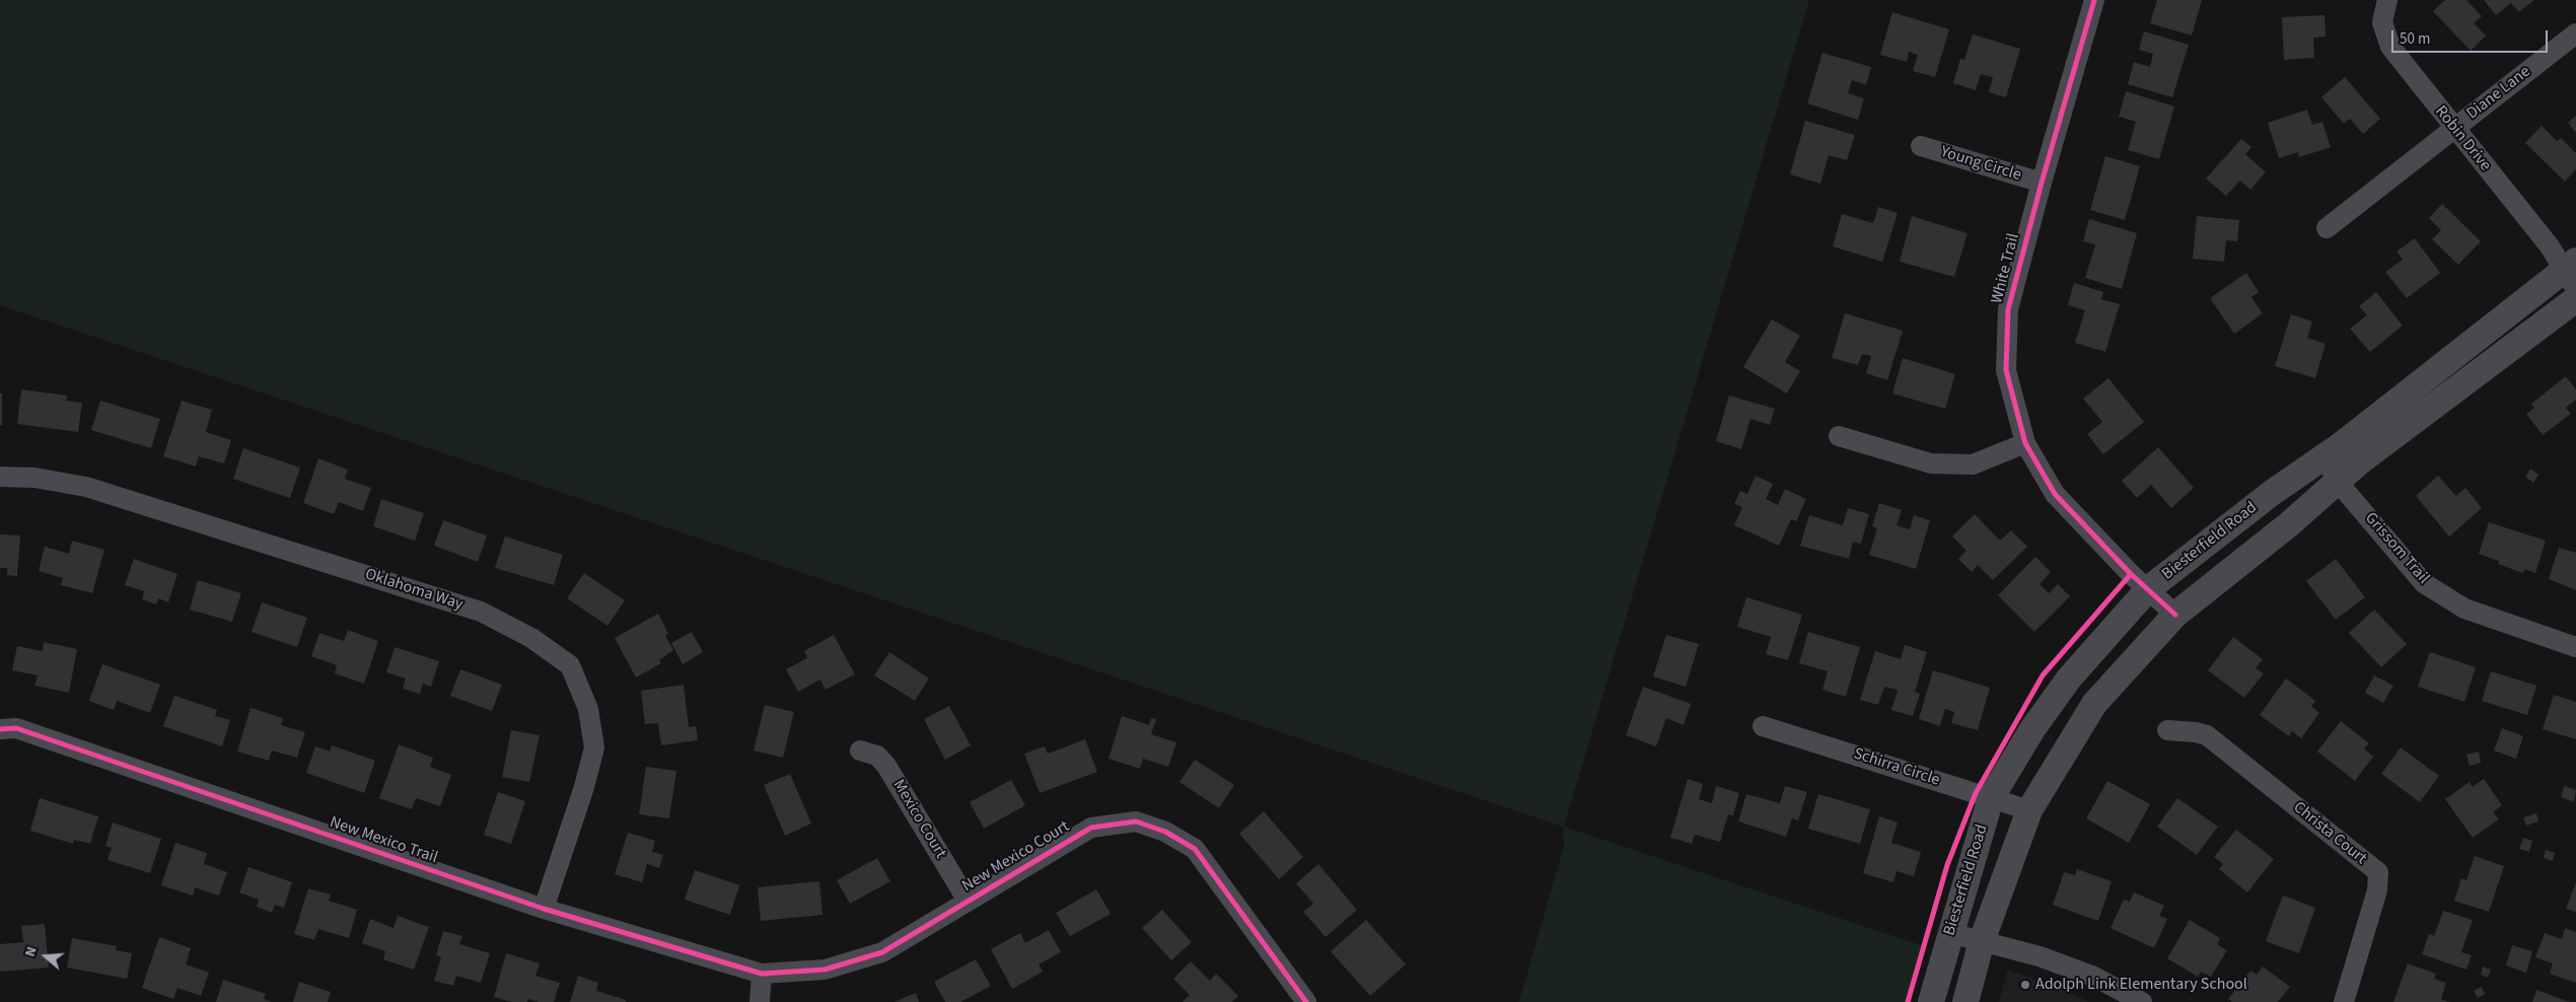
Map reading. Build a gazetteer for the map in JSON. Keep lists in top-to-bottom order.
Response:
{
  "streets": {
    "street": [
      "Diane Lane",
      "Robin Drive",
      "Young Circle",
      "White Trail",
      "Biesterfield Road",
      "Grissom Trail",
      "Oklahoma Way",
      "Schirra Circle",
      "Mexico Court",
      "Christa Court",
      "New Mexico Trail",
      "New Mexico Court"
    ]
  },
  "crossings": [
    ["Diane Lane", "Robin Drive"],
    ["Robin Drive", "Biesterfield Road"],
    ["Young Circle", "White Trail"],
    ["White Trail", "Biesterfield Road"],
    ["Biesterfield Road", "Grissom Trail"],
    ["Biesterfield Road", "Schirra Circle"],
    ["Oklahoma Way", "New Mexico Trail"],
    ["Mexico Court", "New Mexico Court"],
    ["New Mexico Trail", "New Mexico Court"]
  ],
  "places": ["Adolph Link Elementary School"],
  "scale_bar": "50 m",
  "north": "left"
}
